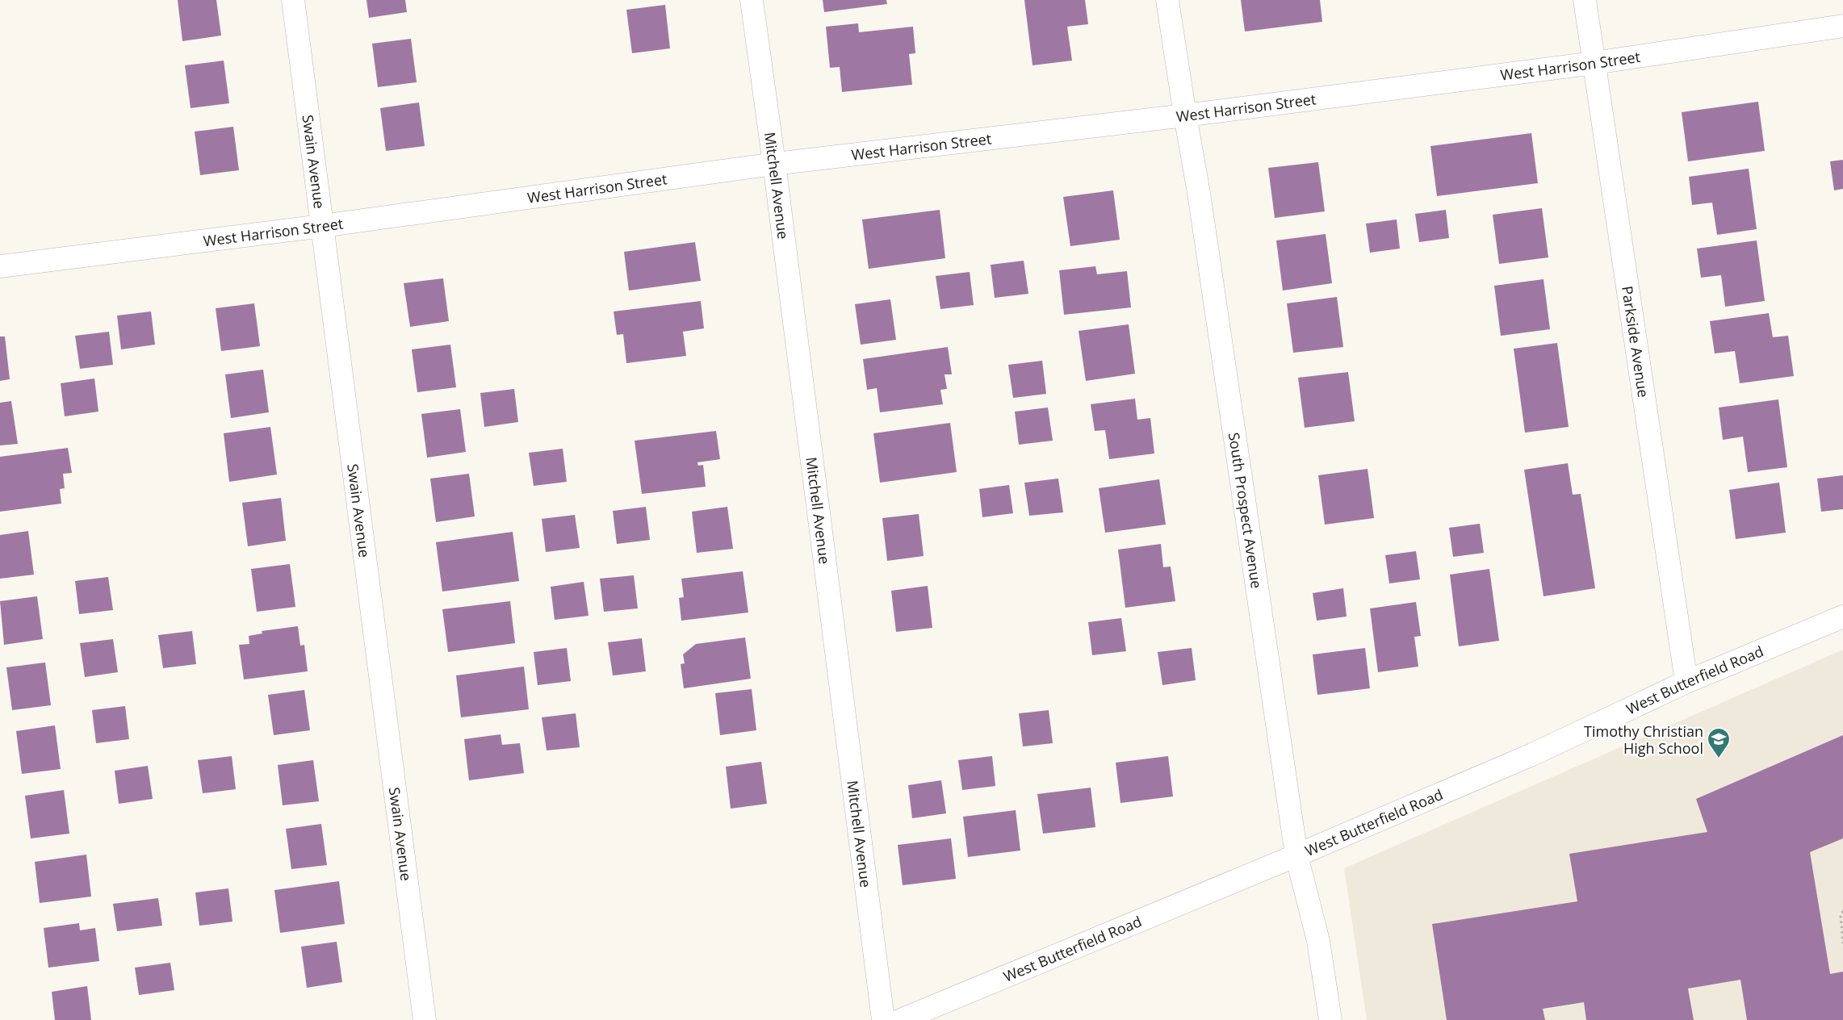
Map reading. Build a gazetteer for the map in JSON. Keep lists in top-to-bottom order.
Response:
{
  "streets": {
    "street": [
      "West Harrison Street",
      "Swain Avenue",
      "Mitchell Avenue",
      "Parkside Avenue",
      "South Prospect Avenue",
      "West Butterfield Road"
    ]
  },
  "crossings": [
    ["West Harrison Street", "Swain Avenue"],
    ["West Harrison Street", "Mitchell Avenue"],
    ["West Harrison Street", "Parkside Avenue"],
    ["West Harrison Street", "South Prospect Avenue"],
    ["Parkside Avenue", "West Butterfield Road"],
    ["South Prospect Avenue", "West Butterfield Road"]
  ],
  "places": {
    "school or university": ["Timothy Christian High School"]
  }
}
